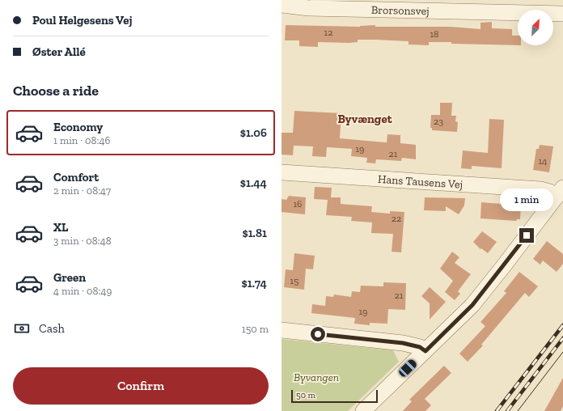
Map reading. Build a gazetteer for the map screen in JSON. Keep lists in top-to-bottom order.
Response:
{
  "streets": {
    "street": ["Brorsonsvej", "Hans Tausens Vej"]
  },
  "districts": ["Byvænget"],
  "parks": ["Byvangen"],
  "house_numbers": [
    "12",
    "18",
    "23",
    "19",
    "21",
    "14",
    "16",
    "22",
    "15",
    "21",
    "19"
  ],
  "scale_bar": "50 m",
  "north": "top right",
  "page": {
    "banner": ["Poul Helgesens Vej", "Øster Allé"],
    "heading": "Choose a ride",
    "list": [
      {
        "name": "Economy",
        "note": "1 min · 08:46",
        "value": "$1.06"
      },
      {
        "name": "Comfort",
        "note": "2 min · 08:47",
        "value": "$1.44"
      },
      {
        "name": "XL",
        "note": "3 min · 08:48",
        "value": "$1.81"
      },
      {
        "name": "Green",
        "note": "4 min · 08:49",
        "value": "$1.74"
      }
    ],
    "bubble": "1 min",
    "pay": ["Cash", "150 m"],
    "buttons": "Confirm",
    "scale": "50 m"
  }
}
